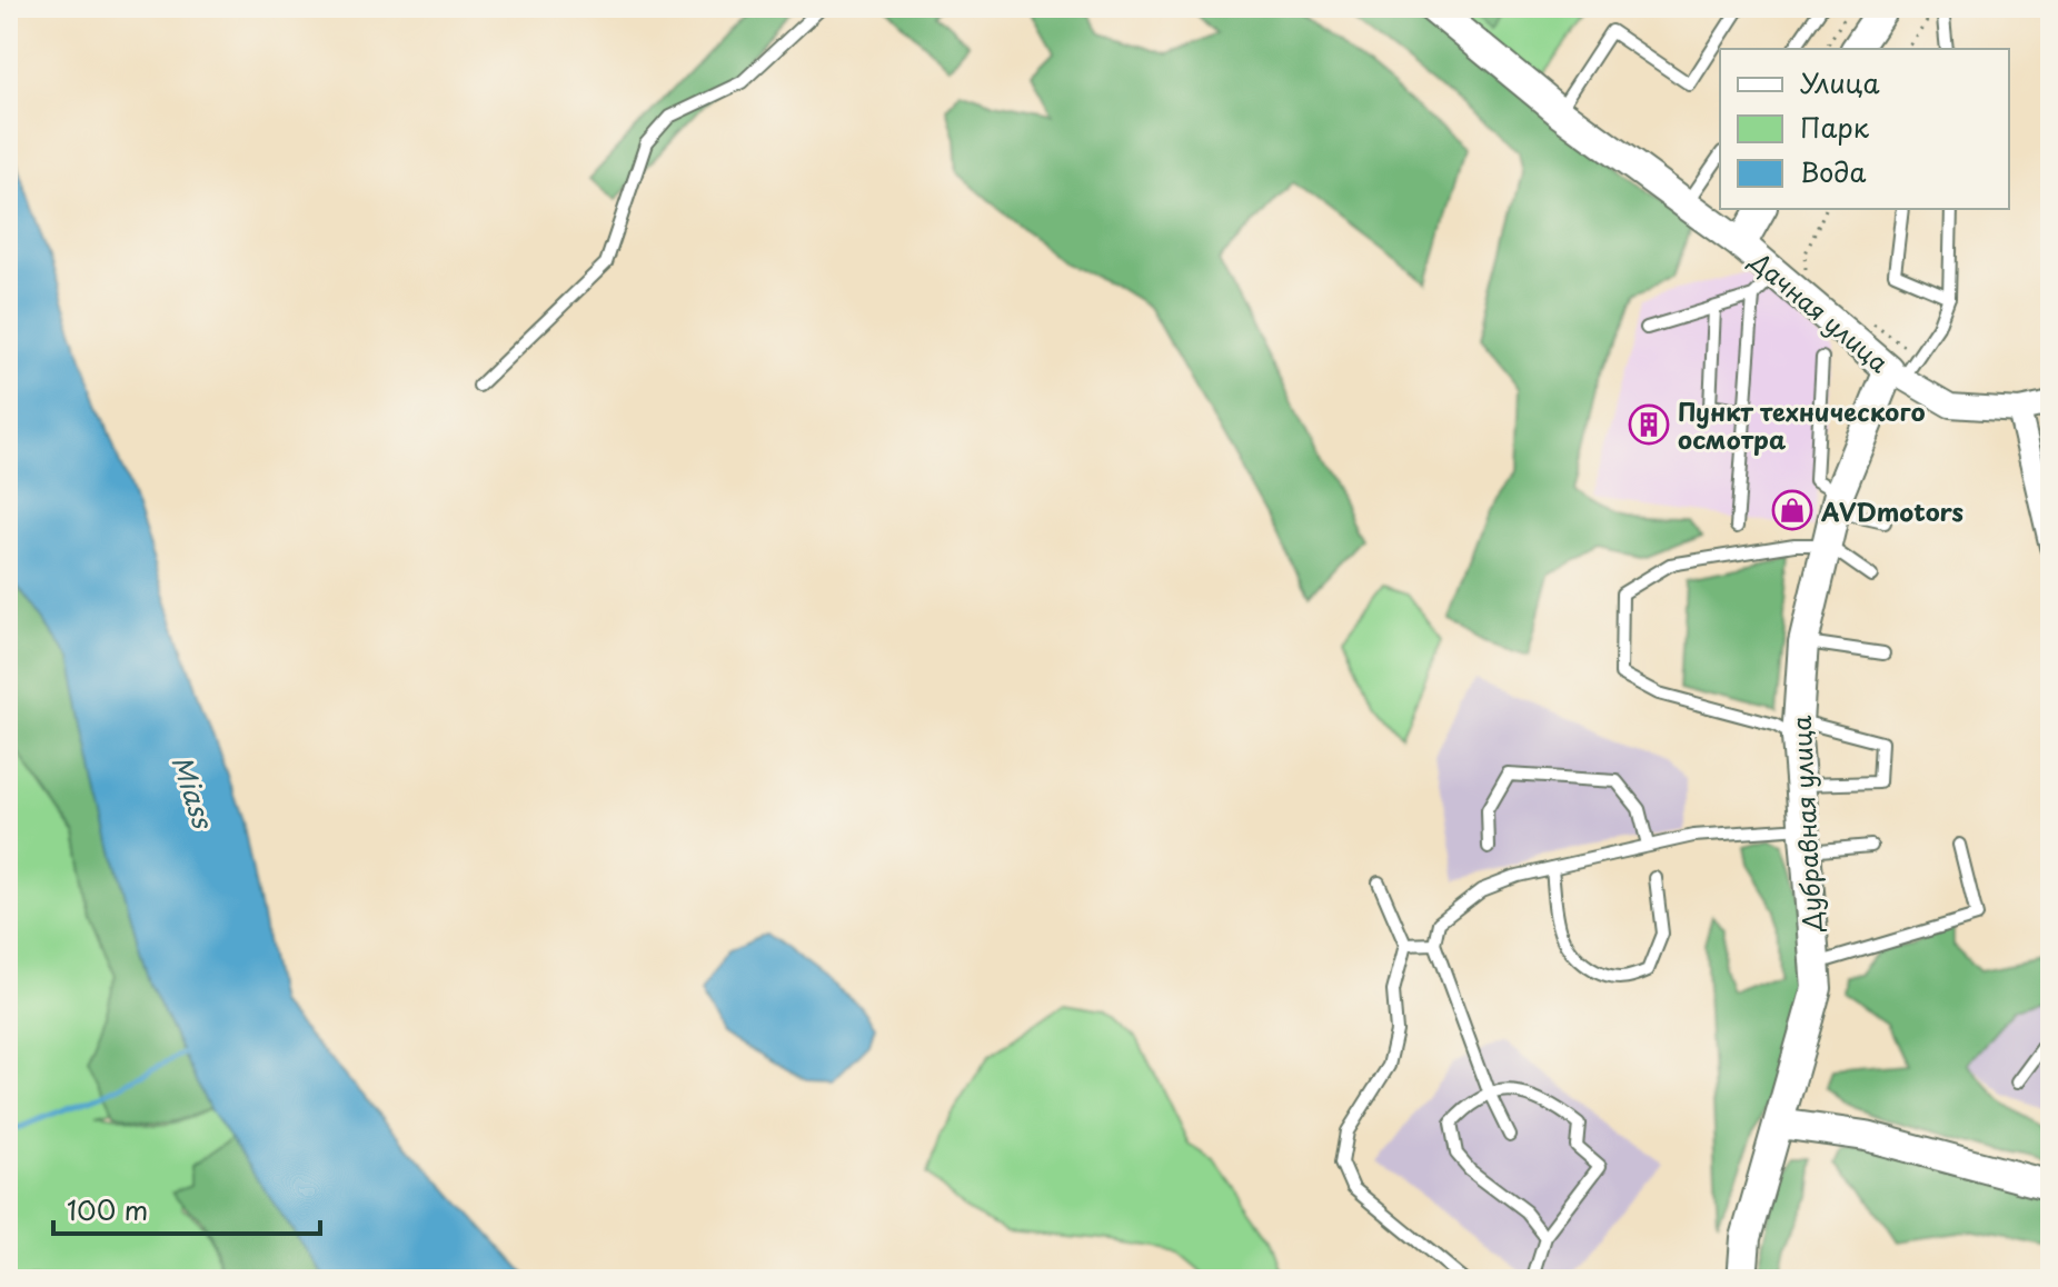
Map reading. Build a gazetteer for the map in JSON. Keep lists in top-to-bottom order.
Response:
{
  "streets": {
    "main road": ["Дачная улица", "Дубравная улица"]
  },
  "crossings": [
    ["Дачная улица", "Дубравная улица"]
  ],
  "water": ["Miass"],
  "places": {
    "building": ["Пункт технического осмотра"],
    "shop": ["AVDmotors"]
  },
  "legend": ["Улица", "Парк", "Вода"],
  "scale_bar": "100 m"
}
